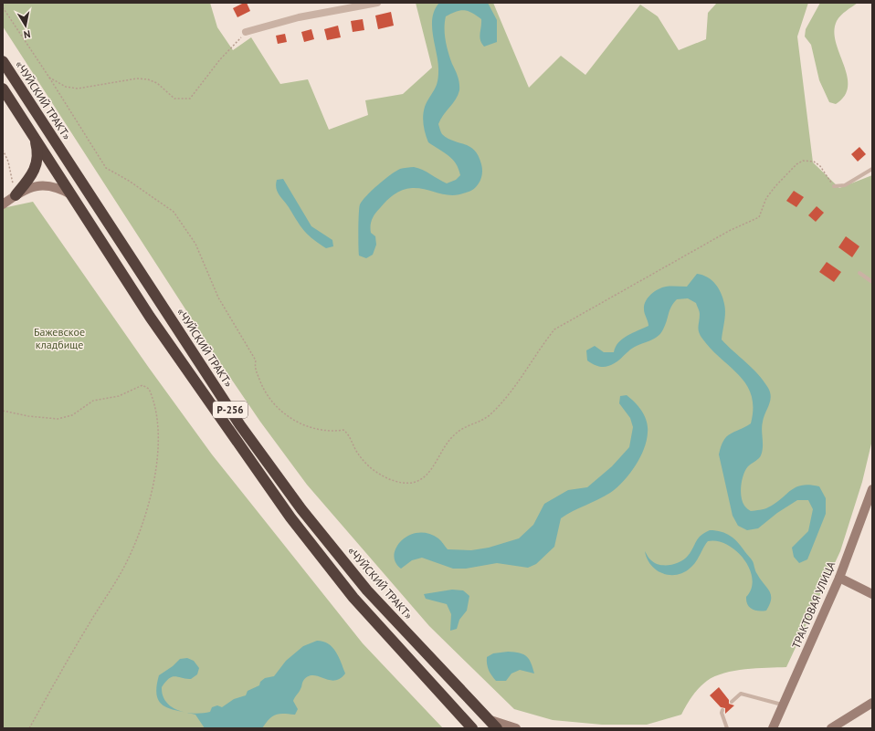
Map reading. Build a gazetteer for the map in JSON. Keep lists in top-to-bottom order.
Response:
{
  "streets": {
    "highway": ["«ЧУЙСКИЙ ТРАКТ»", "Р-256"],
    "street": ["ТРАКТОВАЯ УЛИЦА"]
  },
  "parks": ["Бажевское кладбище"],
  "north": "bottom"
}
